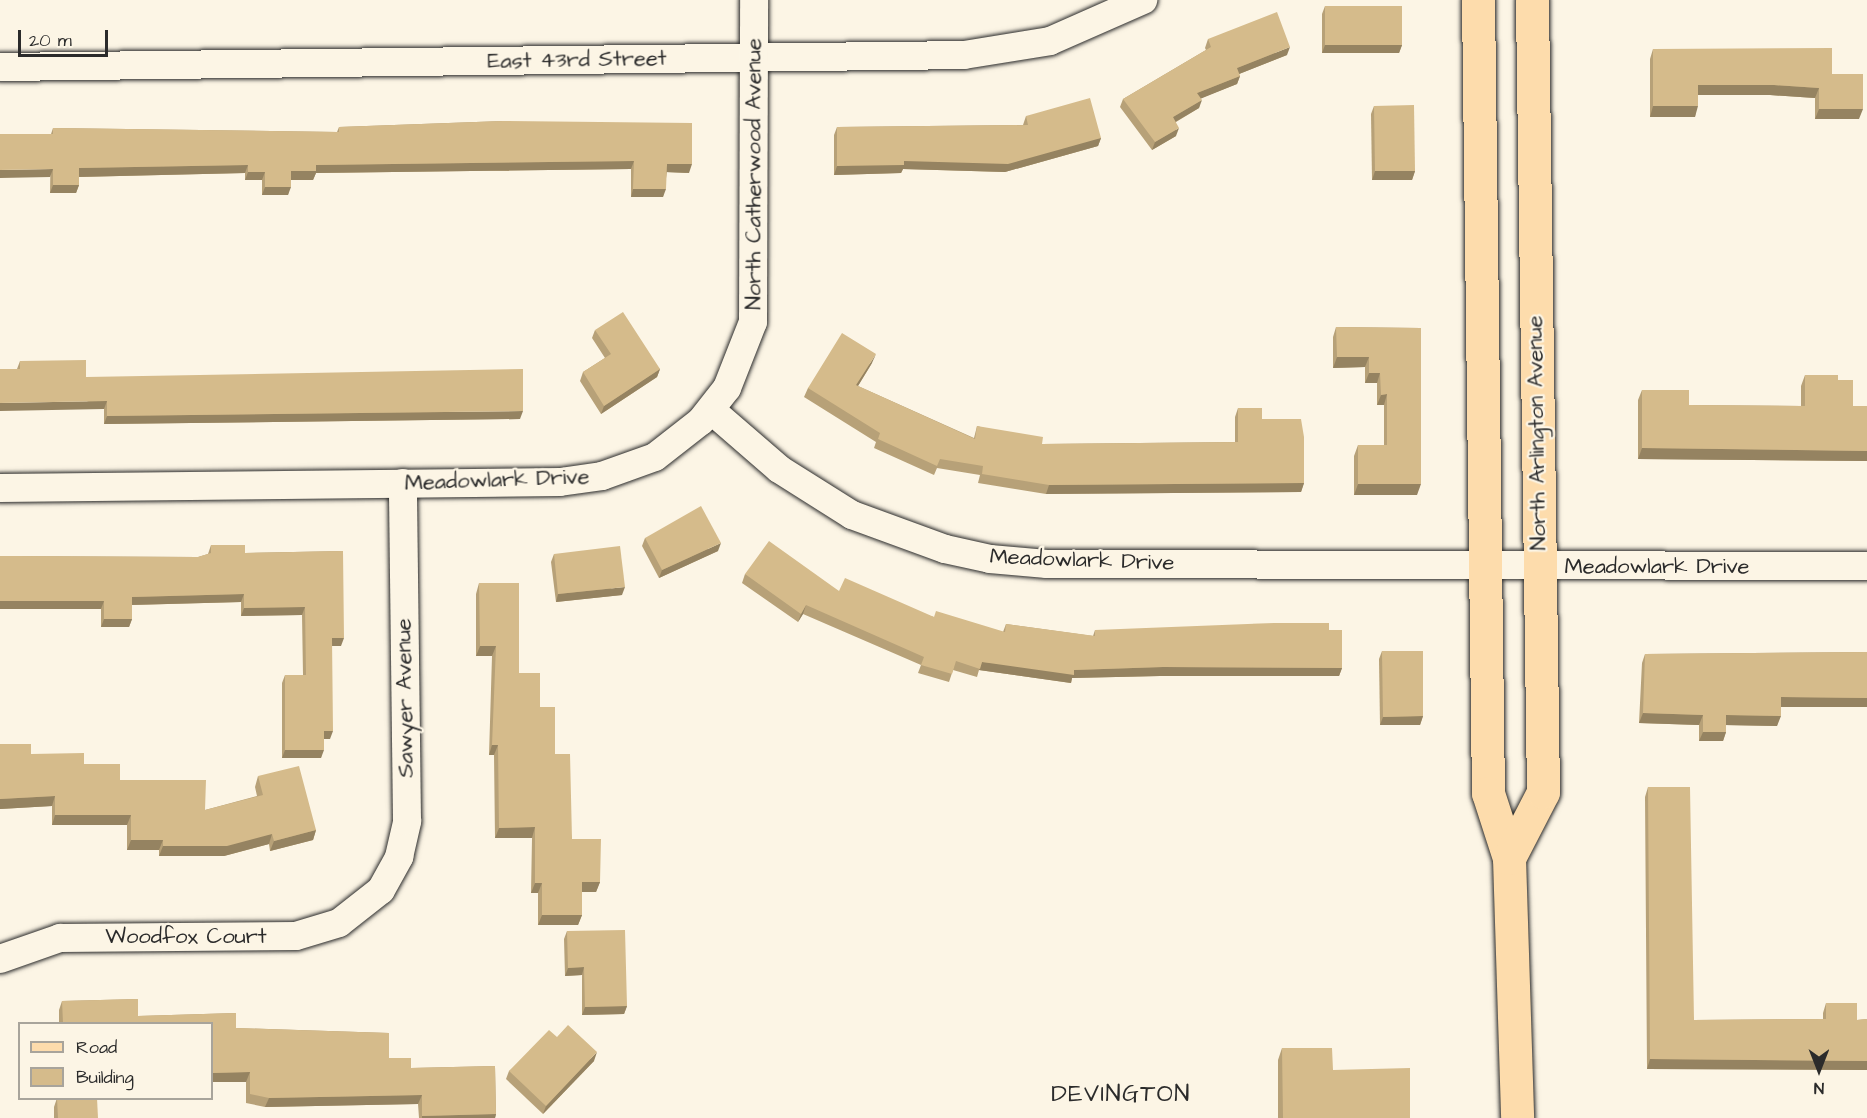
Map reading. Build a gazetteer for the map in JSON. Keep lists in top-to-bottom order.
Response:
{
  "streets": {
    "main road": ["North Arlington Avenue"],
    "street": [
      "East 43rd Street",
      "North Catherwood Avenue",
      "Meadowlark Drive",
      "Sawyer Avenue",
      "Woodfox Court"
    ]
  },
  "crossings": [
    ["East 43rd Street", "North Catherwood Avenue"],
    ["North Catherwood Avenue", "Meadowlark Drive"],
    ["North Arlington Avenue", "Meadowlark Drive"],
    ["Meadowlark Drive", "Sawyer Avenue"],
    ["Sawyer Avenue", "Woodfox Court"]
  ],
  "districts": ["DEVINGTON"],
  "legend": ["Road", "Building"],
  "scale_bar": "20 m",
  "north": "bottom"
}
